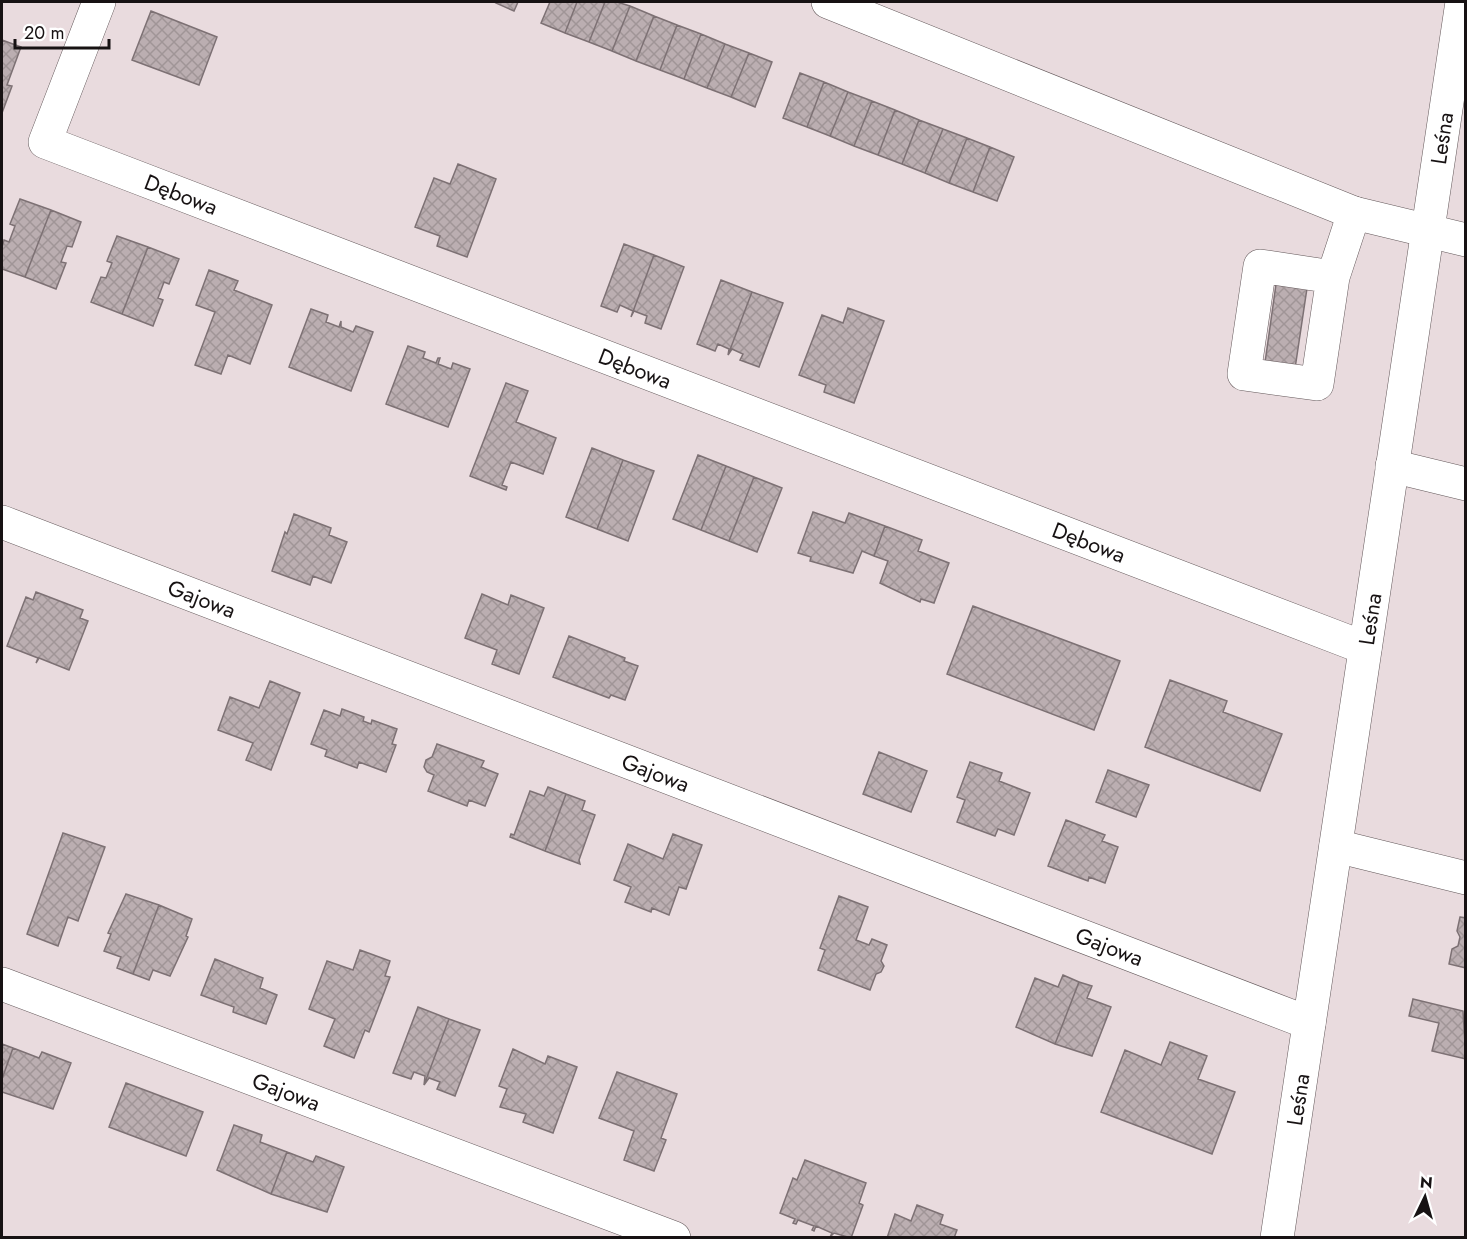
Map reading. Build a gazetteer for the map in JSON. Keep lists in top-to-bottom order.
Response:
{
  "streets": {
    "street": ["Leśna", "Dębowa", "Gajowa"]
  },
  "crossings": [
    ["Leśna", "Dębowa"],
    ["Leśna", "Gajowa"]
  ],
  "scale_bar": "20 m",
  "north": "top"
}
